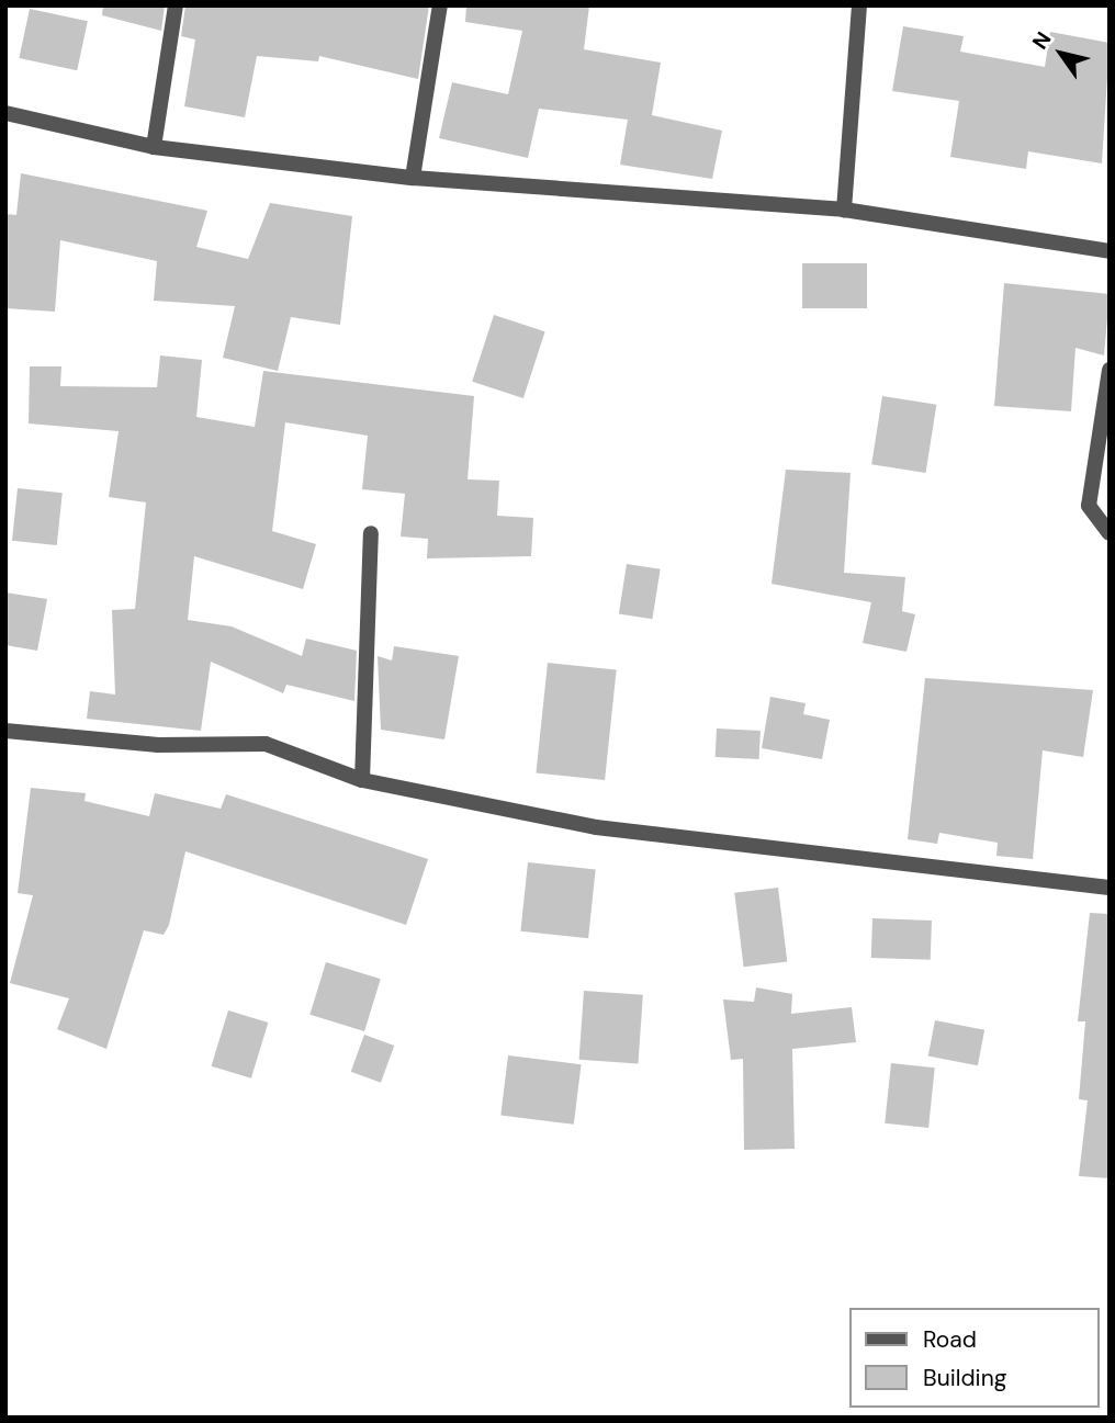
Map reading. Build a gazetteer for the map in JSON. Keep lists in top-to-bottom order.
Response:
{
  "legend": ["Road", "Building"],
  "north": "top left"
}
